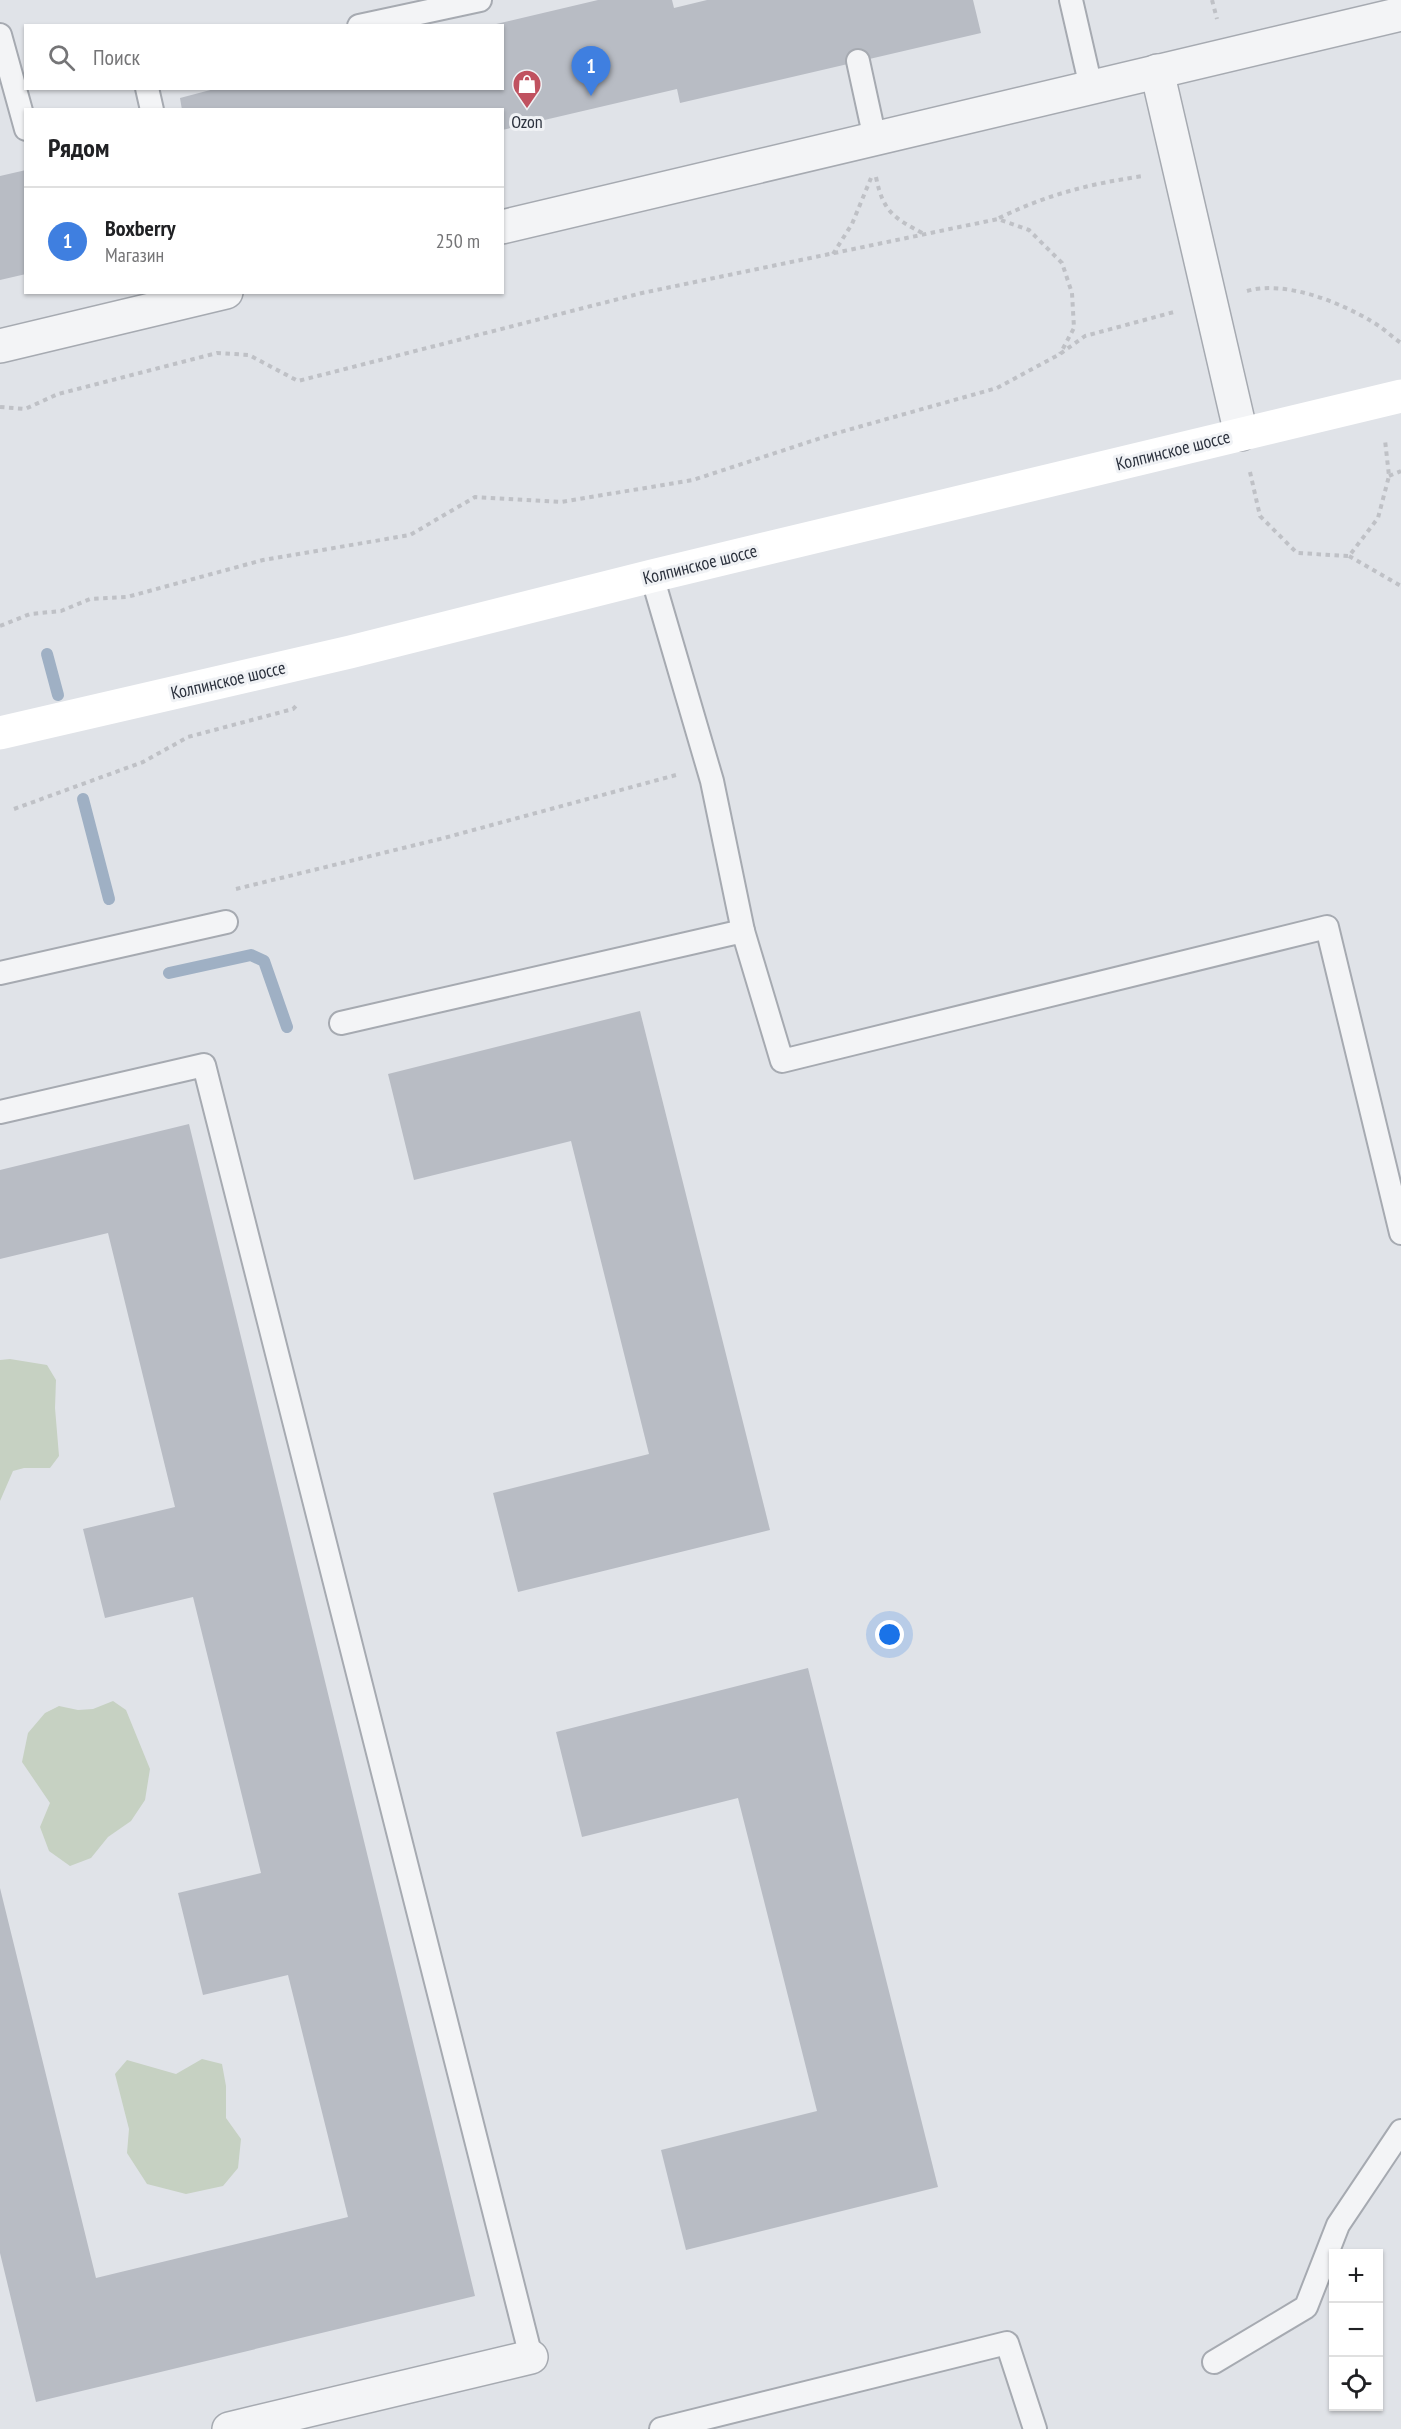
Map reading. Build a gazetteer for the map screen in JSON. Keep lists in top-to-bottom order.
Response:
{
  "streets": {
    "main road": ["Колпинское шоссе"]
  },
  "places": {
    "shop": ["Ozon"]
  },
  "page": {
    "search": "Поиск",
    "pins": "1",
    "heading": "Рядом",
    "list": [
      {
        "mark": "1",
        "name": "Boxberry",
        "note": "Магазин",
        "value": "250 m"
      }
    ],
    "map_buttons": ["+", "−"]
  }
}
